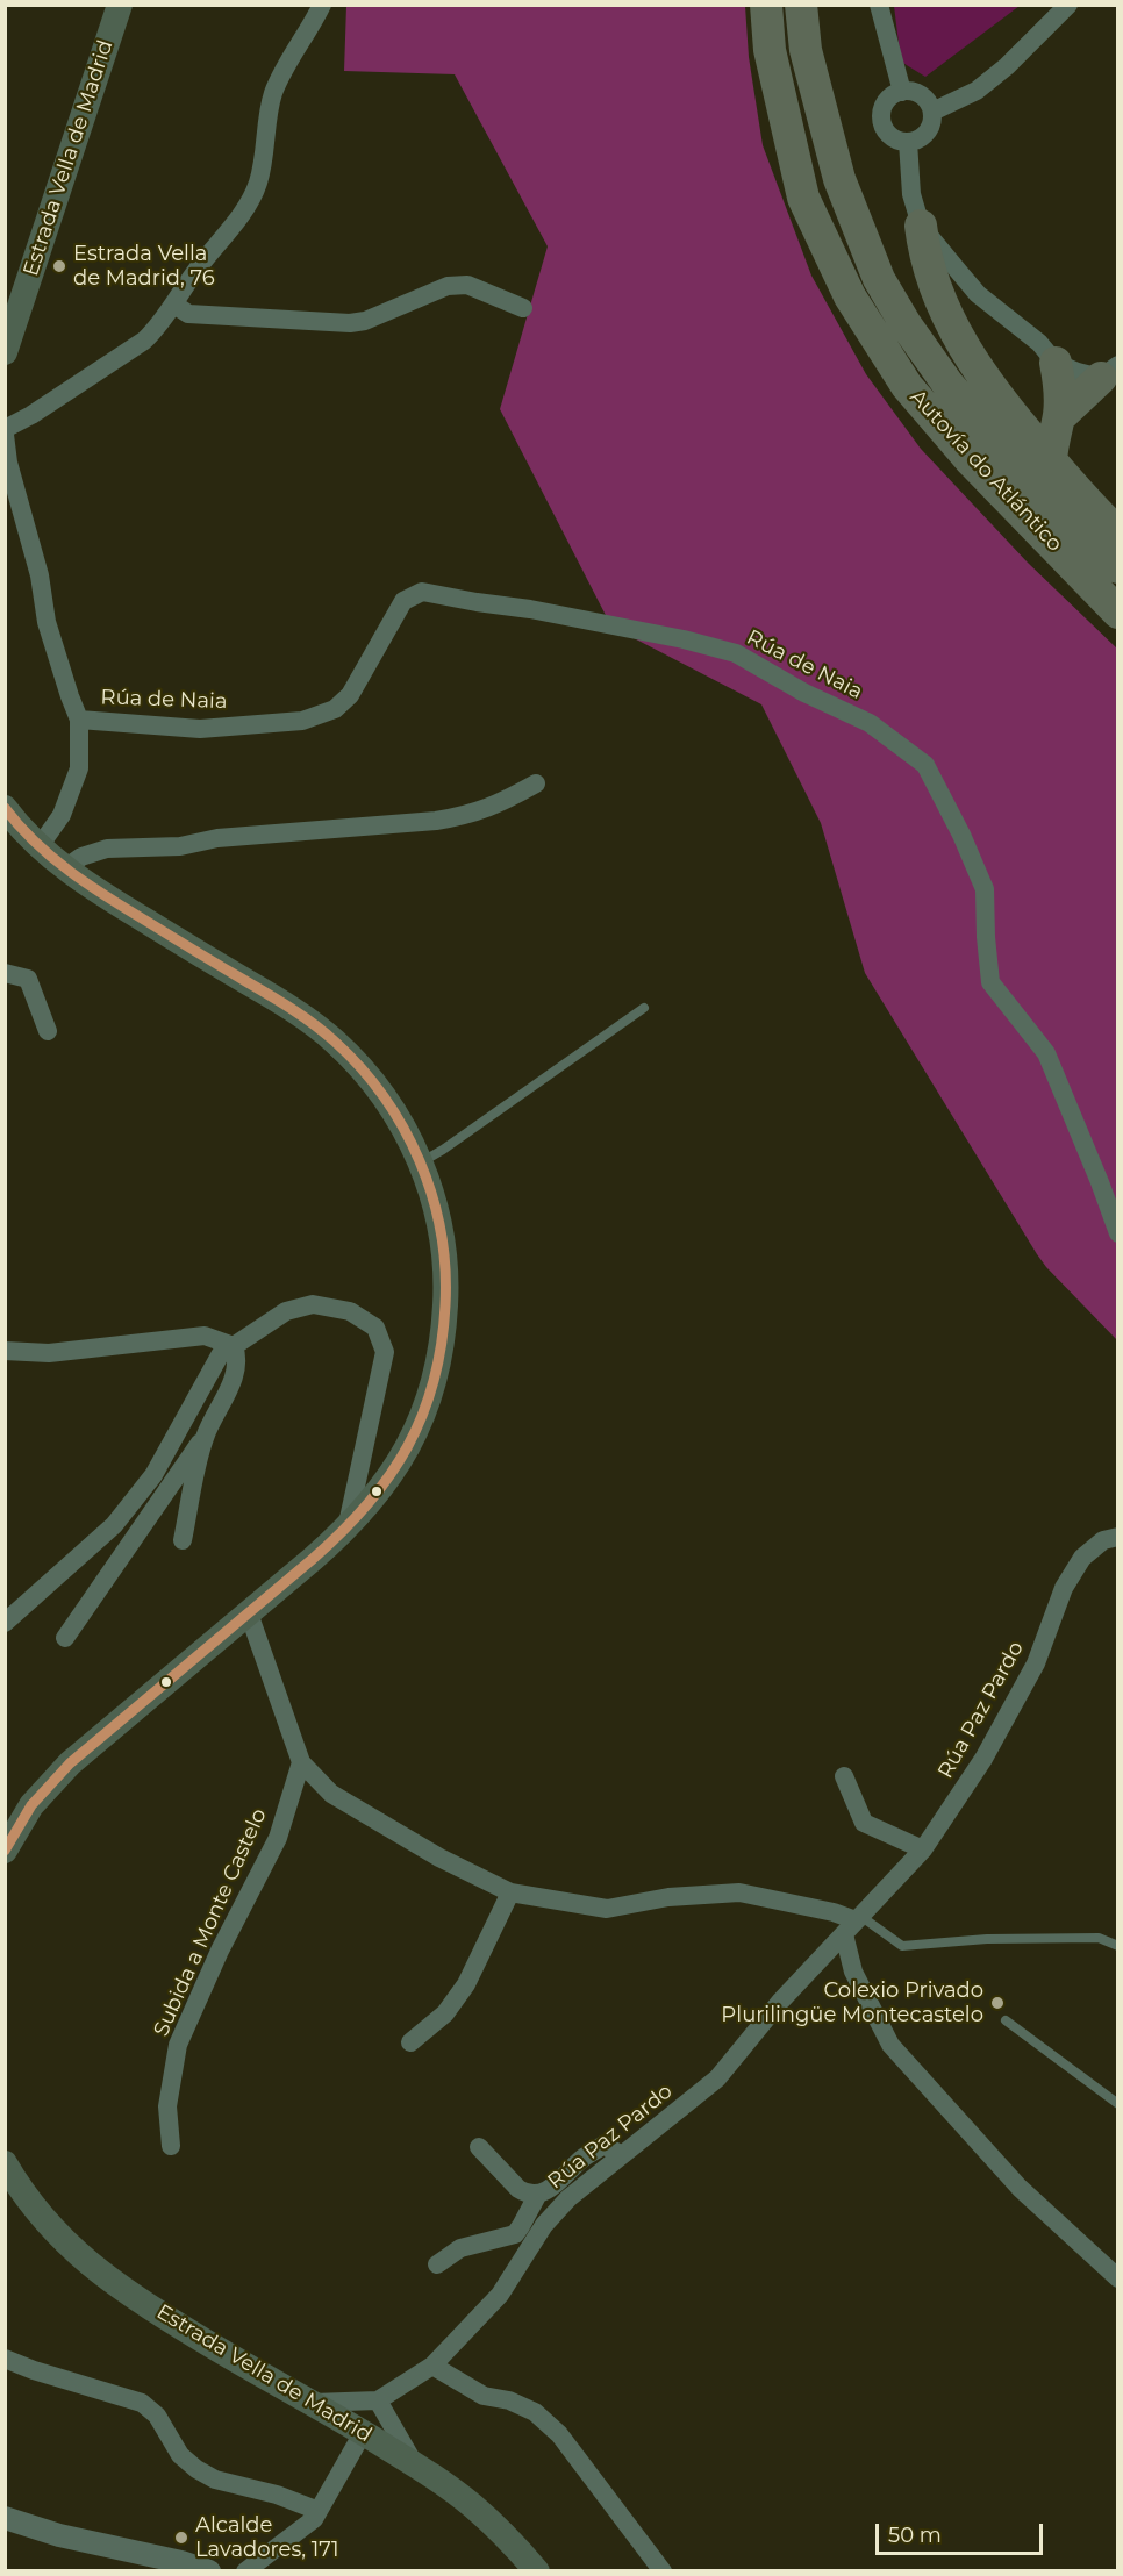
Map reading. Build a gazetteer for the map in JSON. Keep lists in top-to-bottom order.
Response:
{
  "streets": {
    "highway": ["Autovía do Atlántico"],
    "main road": ["Estrada Vella de Madrid"],
    "street": ["Rúa de Naia", "Rúa Paz Pardo", "Subida a Monte Castelo"]
  },
  "places": ["Estrada Vella de Madrid, 76", "Colexio Privado Plurilingüe Montecastelo", "Alcalde Lavadores, 171"],
  "scale_bar": "50 m"
}
